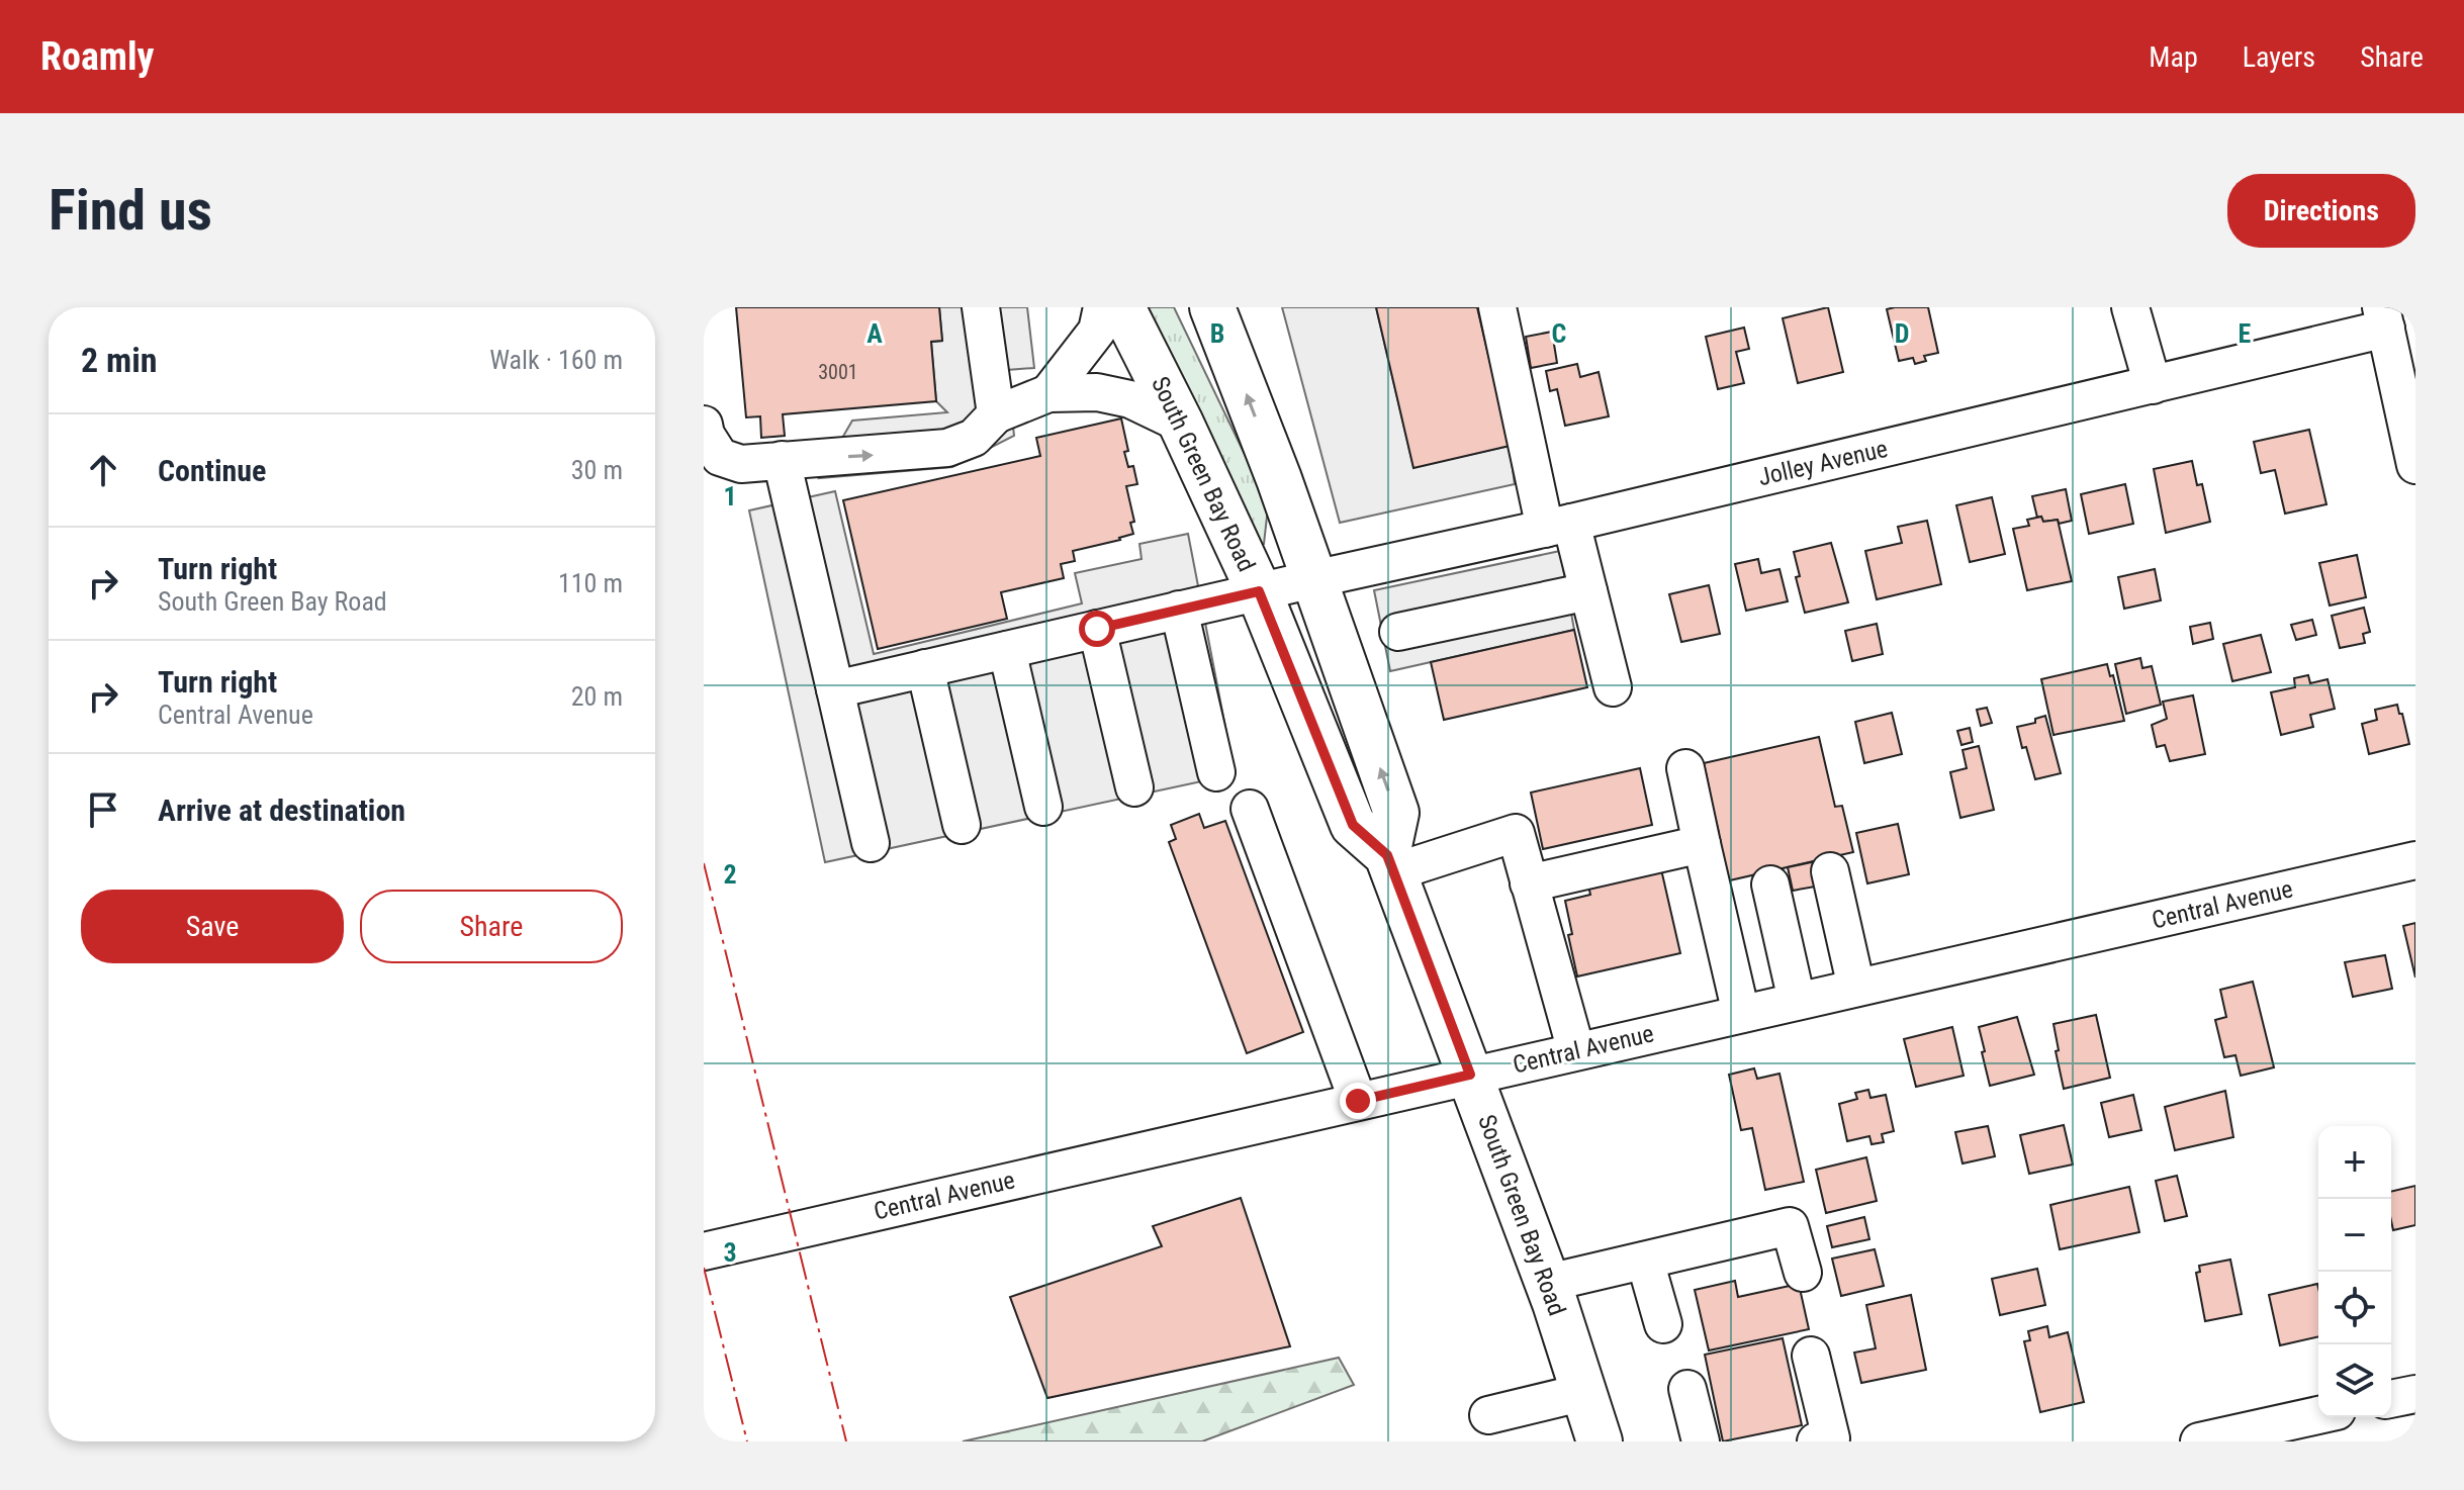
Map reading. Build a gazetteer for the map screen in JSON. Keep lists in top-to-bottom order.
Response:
{
  "streets": {
    "main road": ["South Green Bay Road"],
    "street": ["Jolley Avenue", "Central Avenue"]
  },
  "crossings": [
    ["Jolley Avenue", "South Green Bay Road"],
    ["South Green Bay Road", "Central Avenue"]
  ],
  "house_numbers": ["3001"],
  "page": {
    "header": "Roamly",
    "nav": ["Map", "Layers", "Share"],
    "buttons": [
      "Directions",
      ["Save", "Share"]
    ],
    "title": "Find us",
    "heading": ["2 min", "Walk · 160 m"],
    "list": [
      ["Continue", "30 m"],
      ["Turn right", "South Green Bay Road", "110 m"],
      ["Turn right", "Central Avenue", "20 m"],
      "Arrive at destination"
    ],
    "map_buttons": ["+", "−"]
  },
  "grid": {
    "columns": [
      "A",
      "B",
      "C",
      "D",
      "E"
    ],
    "rows": ["1", "2", "3"]
  }
}
